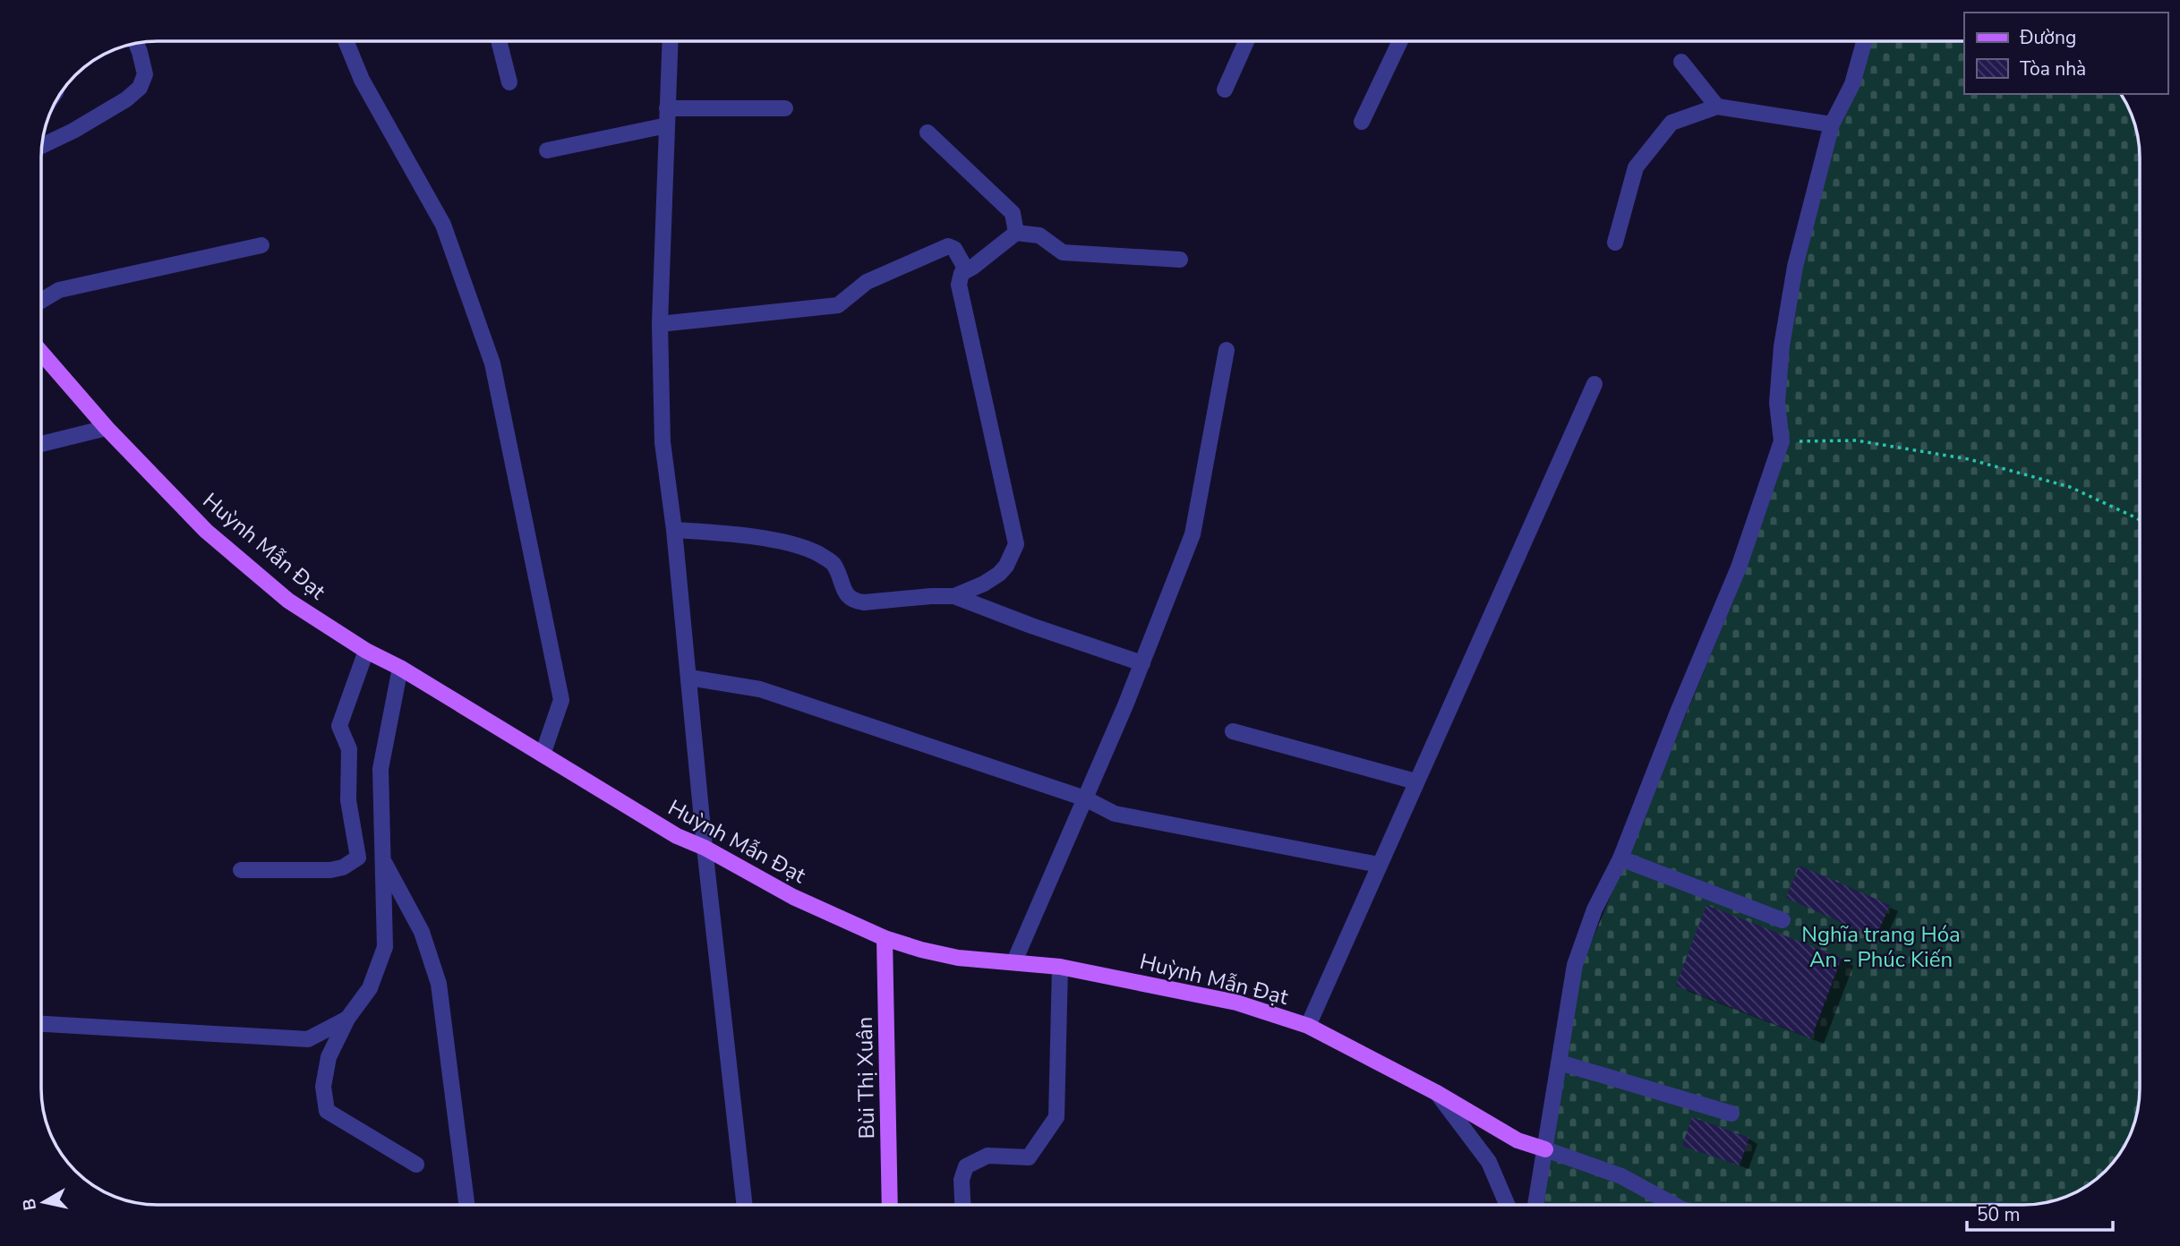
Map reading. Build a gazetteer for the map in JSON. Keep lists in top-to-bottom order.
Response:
{
  "streets": {
    "main road": ["Huỳnh Mẫn Đạt", "Bùi Thị Xuân"]
  },
  "crossings": [
    ["Huỳnh Mẫn Đạt", "Bùi Thị Xuân"]
  ],
  "parks": ["Nghĩa trang Hóa An - Phúc Kiến"],
  "legend": ["Đường", "Tòa nhà"],
  "scale_bar": "50 m",
  "north": "left"
}
